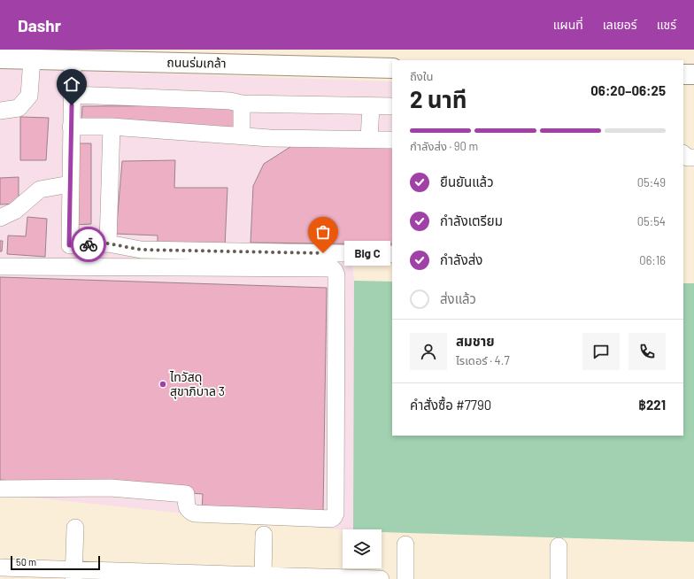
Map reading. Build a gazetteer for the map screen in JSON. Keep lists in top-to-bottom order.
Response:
{
  "streets": {
    "main road": ["ถนนร่มเกล้า"]
  },
  "places": ["Big C", "ไทวัสดุ สุขาภิบาล 3"],
  "scale_bar": "50 m",
  "page": {
    "header": "Dashr",
    "nav": ["แผนที่", "เลเยอร์", "แชร์"],
    "heading": ["2 นาที", "ถึงใน", "06:20–06:25"],
    "panel": [
      "สมชาย",
      "ไรเดอร์ · 4.7",
      "คำสั่งซื้อ #7790",
      "฿221"
    ],
    "bar": "กำลังส่ง · 90 m",
    "list": [
      ["ยืนยันแล้ว", "05:49"],
      ["กำลังเตรียม", "05:54"],
      ["กำลังส่ง", "06:16"],
      "ส่งแล้ว"
    ],
    "bubble": "Big C",
    "scale": "50 m"
  }
}
